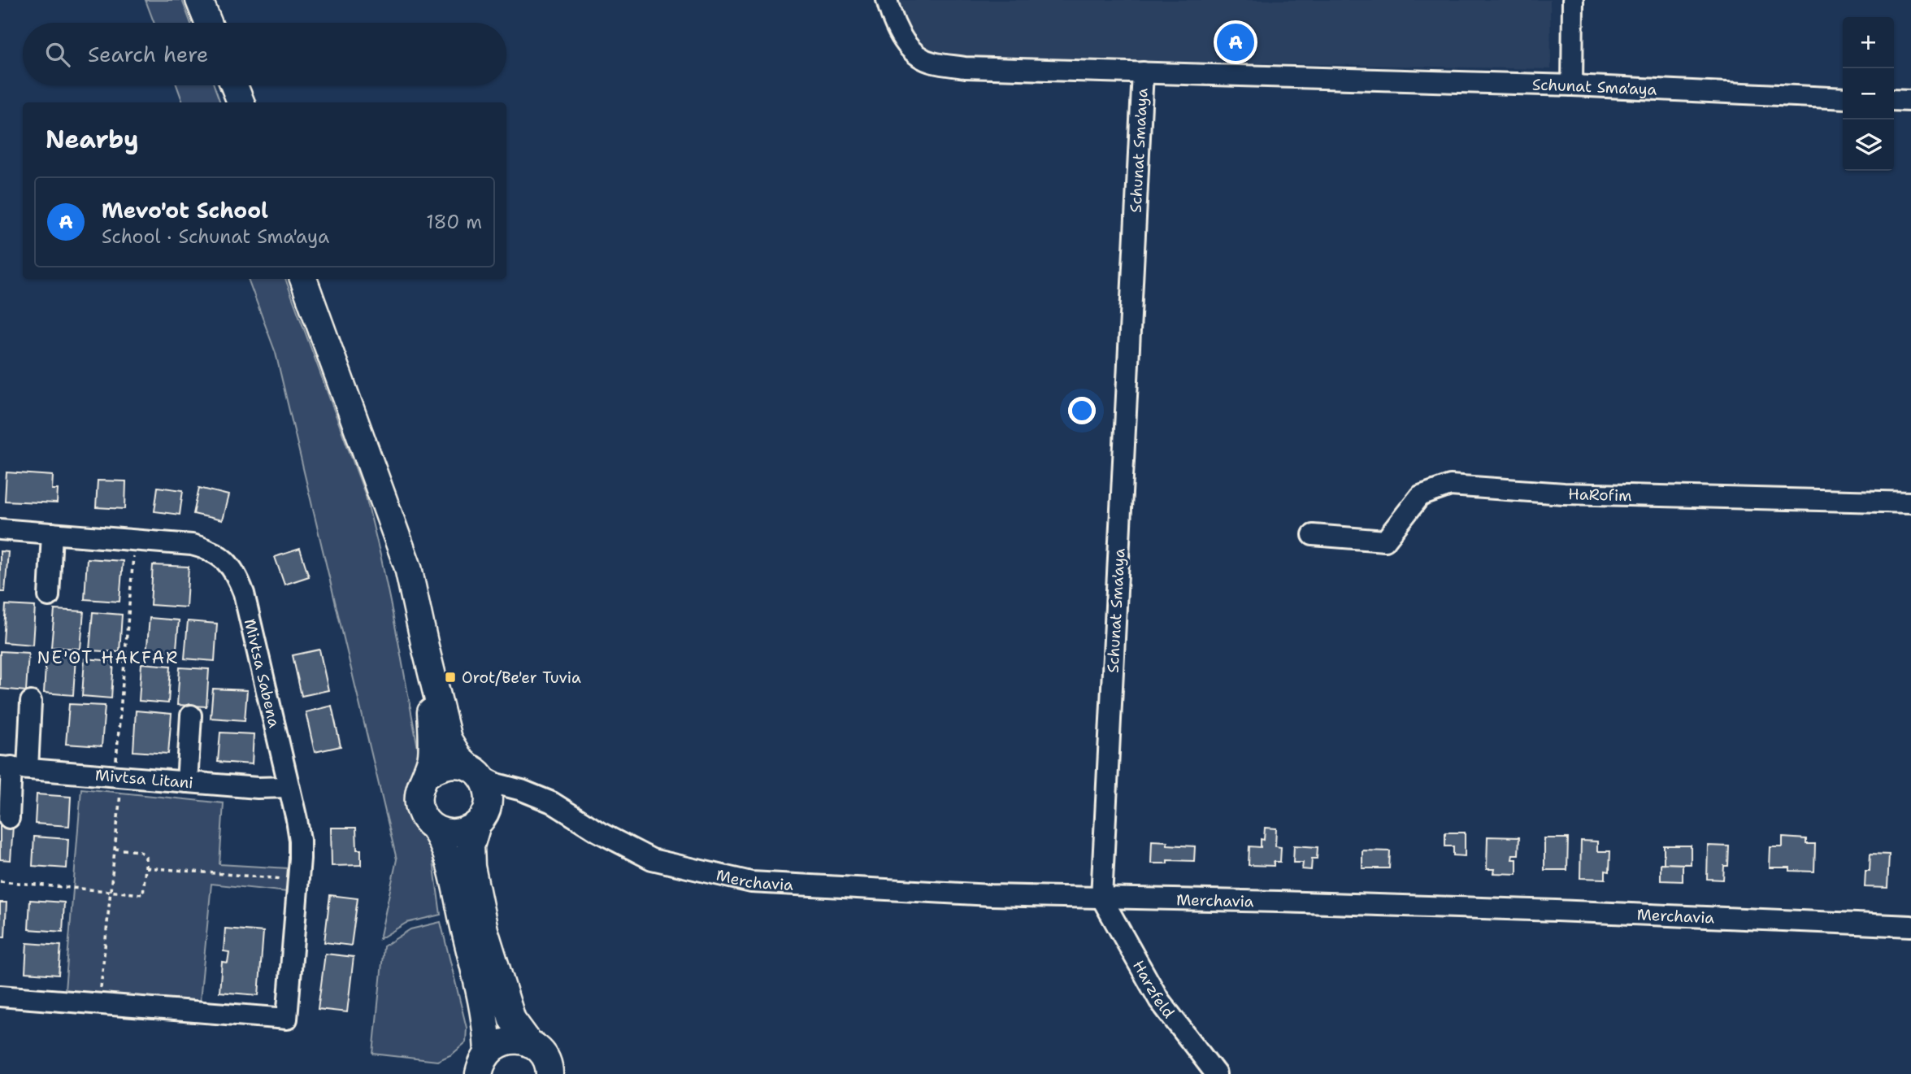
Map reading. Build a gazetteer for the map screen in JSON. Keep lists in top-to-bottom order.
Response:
{
  "streets": {
    "street": [
      "Schunat Sma'aya",
      "HaRofim",
      "Mivtsa Sabena",
      "Mivtsa Litani",
      "Merchavia",
      "Harzfeld"
    ]
  },
  "crossings": [
    ["Schunat Sma'aya", "Merchavia"],
    ["Schunat Sma'aya", "Harzfeld"],
    ["Mivtsa Sabena", "Mivtsa Litani"],
    ["Merchavia", "Harzfeld"]
  ],
  "districts": ["NE'OT HAKFAR"],
  "places": {
    "transit": ["Orot/Be'er Tuvia"]
  },
  "page": {
    "map_buttons": ["+", "−"],
    "pins": "A",
    "search": "Search here",
    "heading": "Nearby",
    "list": [
      {
        "mark": "A",
        "name": "Mevo'ot School",
        "note": "School · Schunat Sma'aya",
        "value": "180 m"
      }
    ]
  }
}
